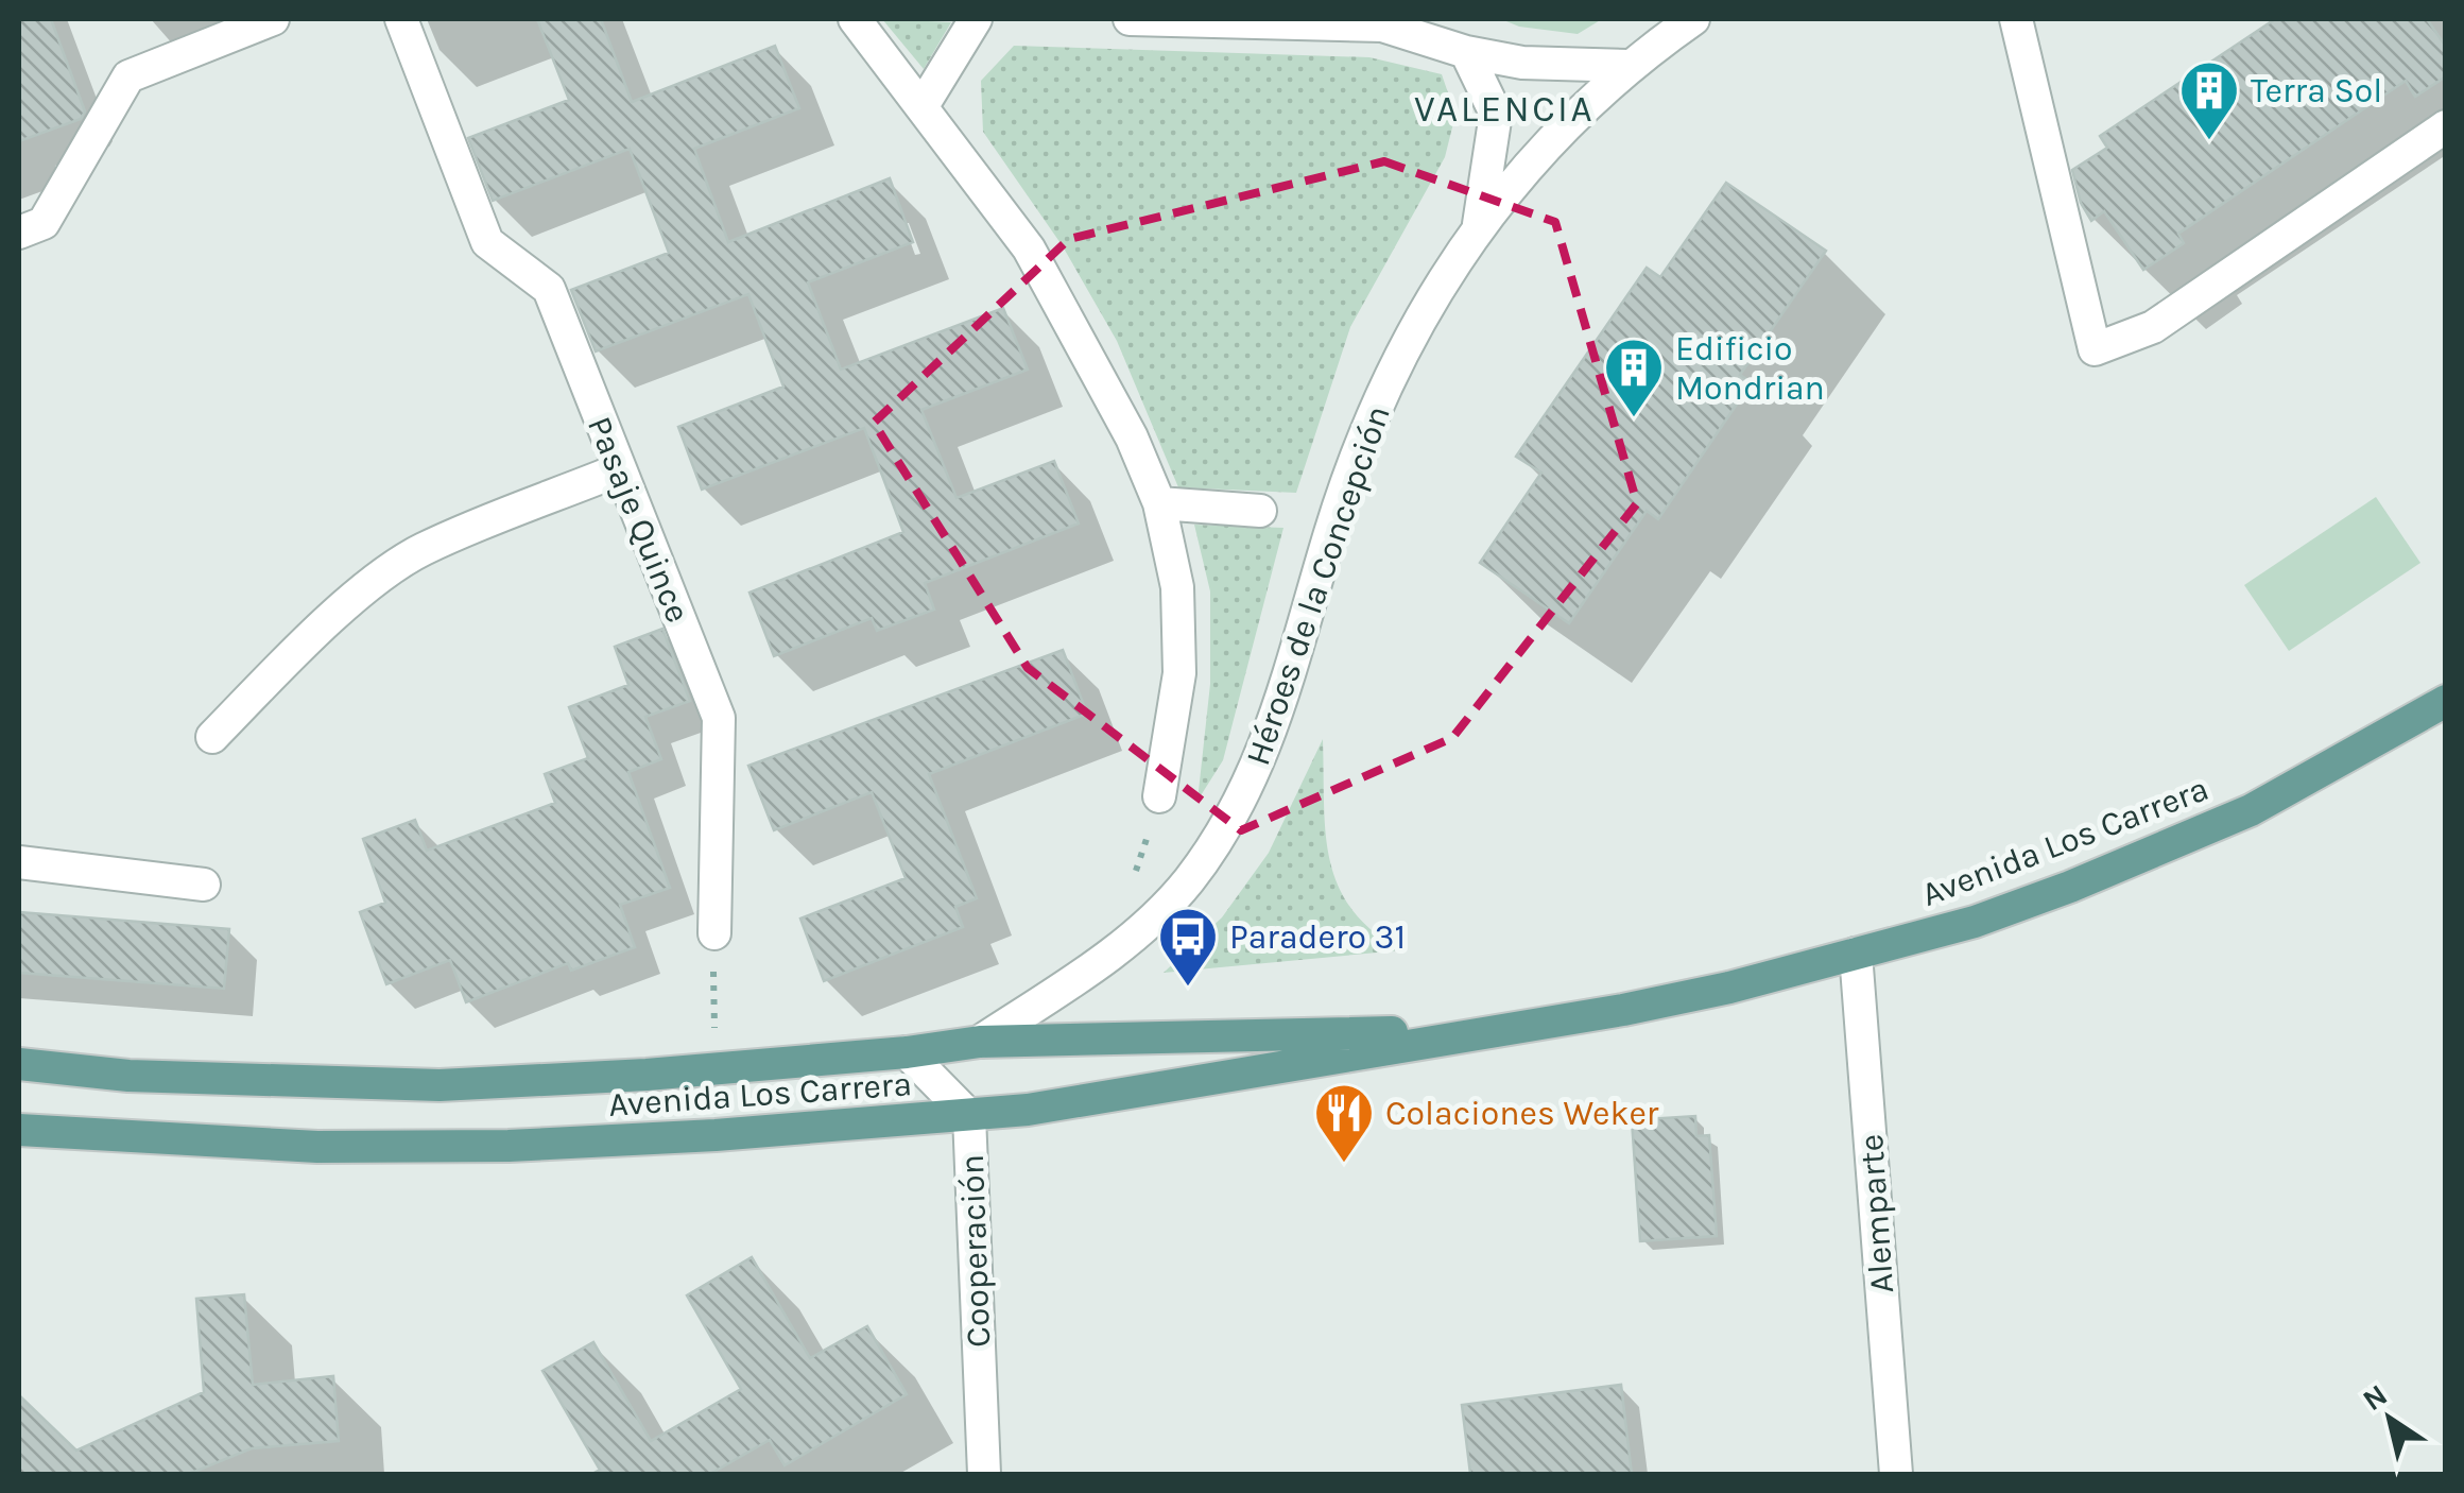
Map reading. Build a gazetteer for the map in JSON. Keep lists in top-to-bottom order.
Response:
{
  "streets": {
    "main road": ["Avenida Los Carrera"],
    "street": [
      "Pasaje Quince",
      "Héroes de la Concepción",
      "Alemparte",
      "Cooperación"
    ]
  },
  "crossings": [
    ["Héroes de la Concepción", "Avenida Los Carrera"],
    ["Avenida Los Carrera", "Alemparte"],
    ["Avenida Los Carrera", "Cooperación"]
  ],
  "districts": ["VALENCIA"],
  "places": {
    "building": ["Terra Sol", "Edificio Mondrian"],
    "bus stop": ["Paradero 31"],
    "restaurant": ["Colaciones Weker"]
  },
  "north": "top left"
}
